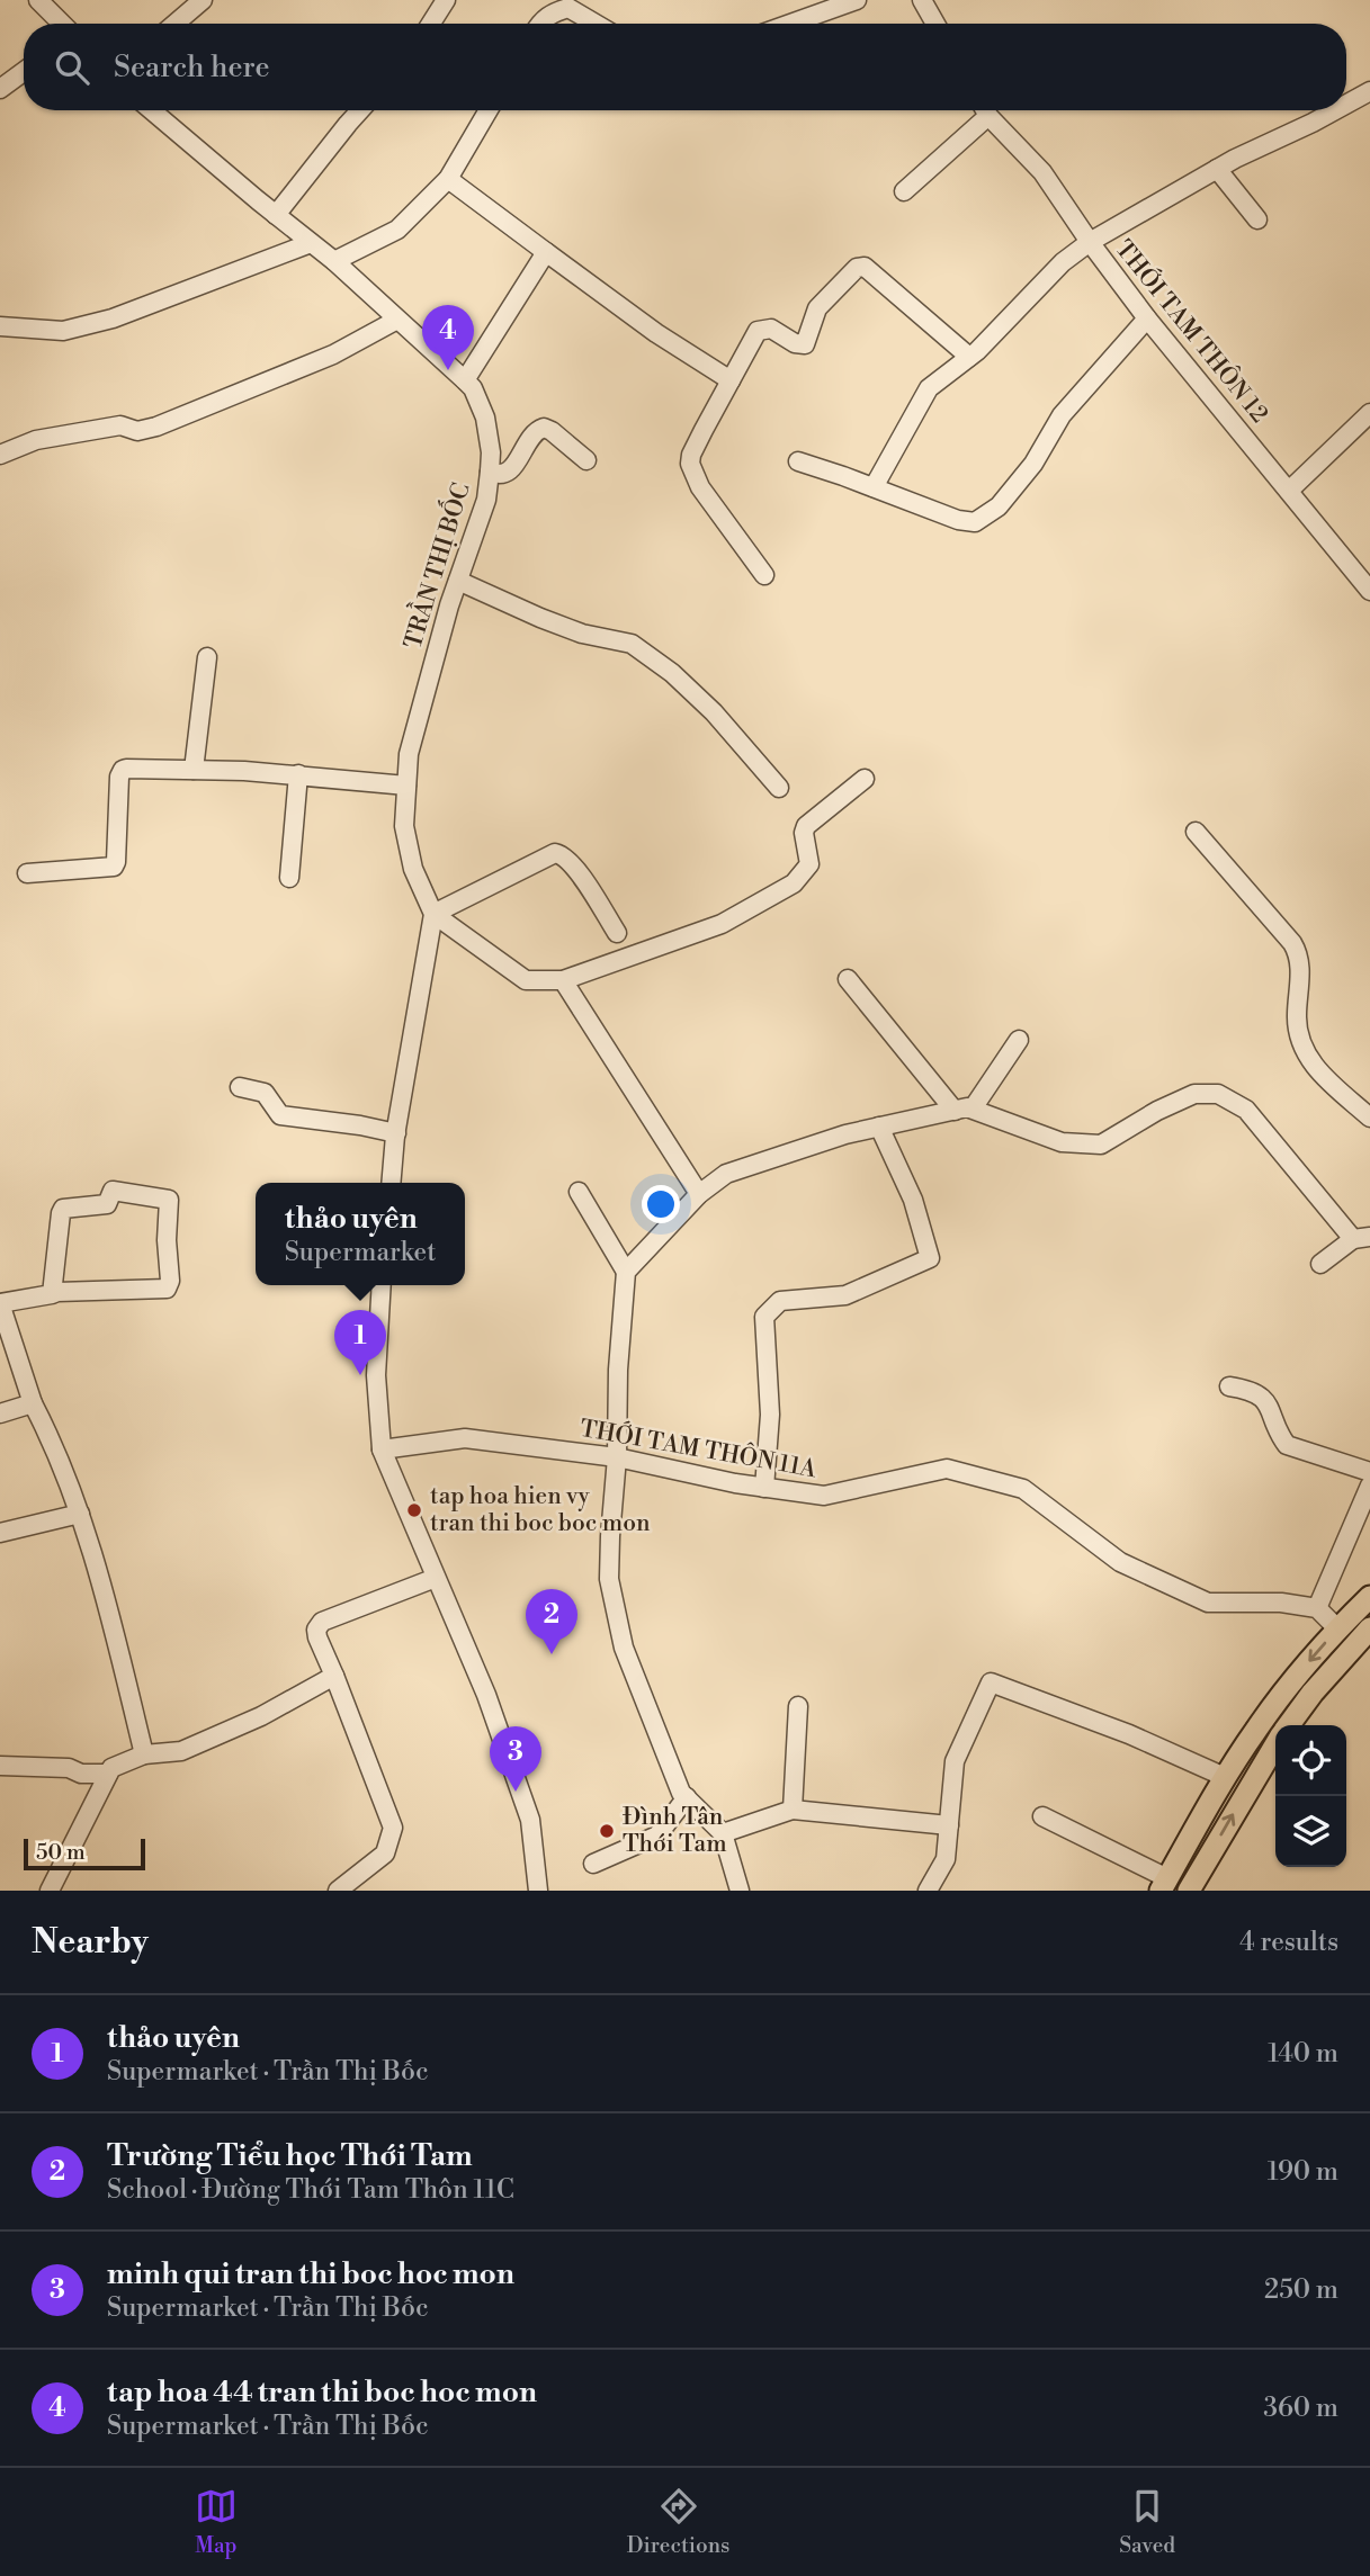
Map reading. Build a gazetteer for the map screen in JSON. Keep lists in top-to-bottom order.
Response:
{
  "streets": {
    "street": ["THỚI TAM THÔN 12", "TRẦN THỊ BỐC", "THỚI TAM THÔN 11A"]
  },
  "places": ["tap hoa hien vy tran thi boc boc mon", "Đình Tân Thới Tam"],
  "scale_bar": "50 m",
  "page": {
    "search": "Search here",
    "pins": [
      "4",
      "1",
      "2",
      "3"
    ],
    "popup": ["thảo uyên", "Supermarket"],
    "scale": "50 m",
    "heading": ["Nearby", "4 results"],
    "list": [
      {
        "mark": "1",
        "name": "thảo uyên",
        "note": "Supermarket · Trần Thị Bốc",
        "value": "140 m"
      },
      {
        "mark": "2",
        "name": "Trường Tiểu học Thới Tam",
        "note": "School · Đường Thới Tam Thôn 11C",
        "value": "190 m"
      },
      {
        "mark": "3",
        "name": "minh qui tran thi boc hoc mon",
        "note": "Supermarket · Trần Thị Bốc",
        "value": "250 m"
      },
      {
        "mark": "4",
        "name": "tap hoa 44 tran thi boc hoc mon",
        "note": "Supermarket · Trần Thị Bốc",
        "value": "360 m"
      }
    ],
    "nav": ["Map", "Directions", "Saved"]
  }
}
